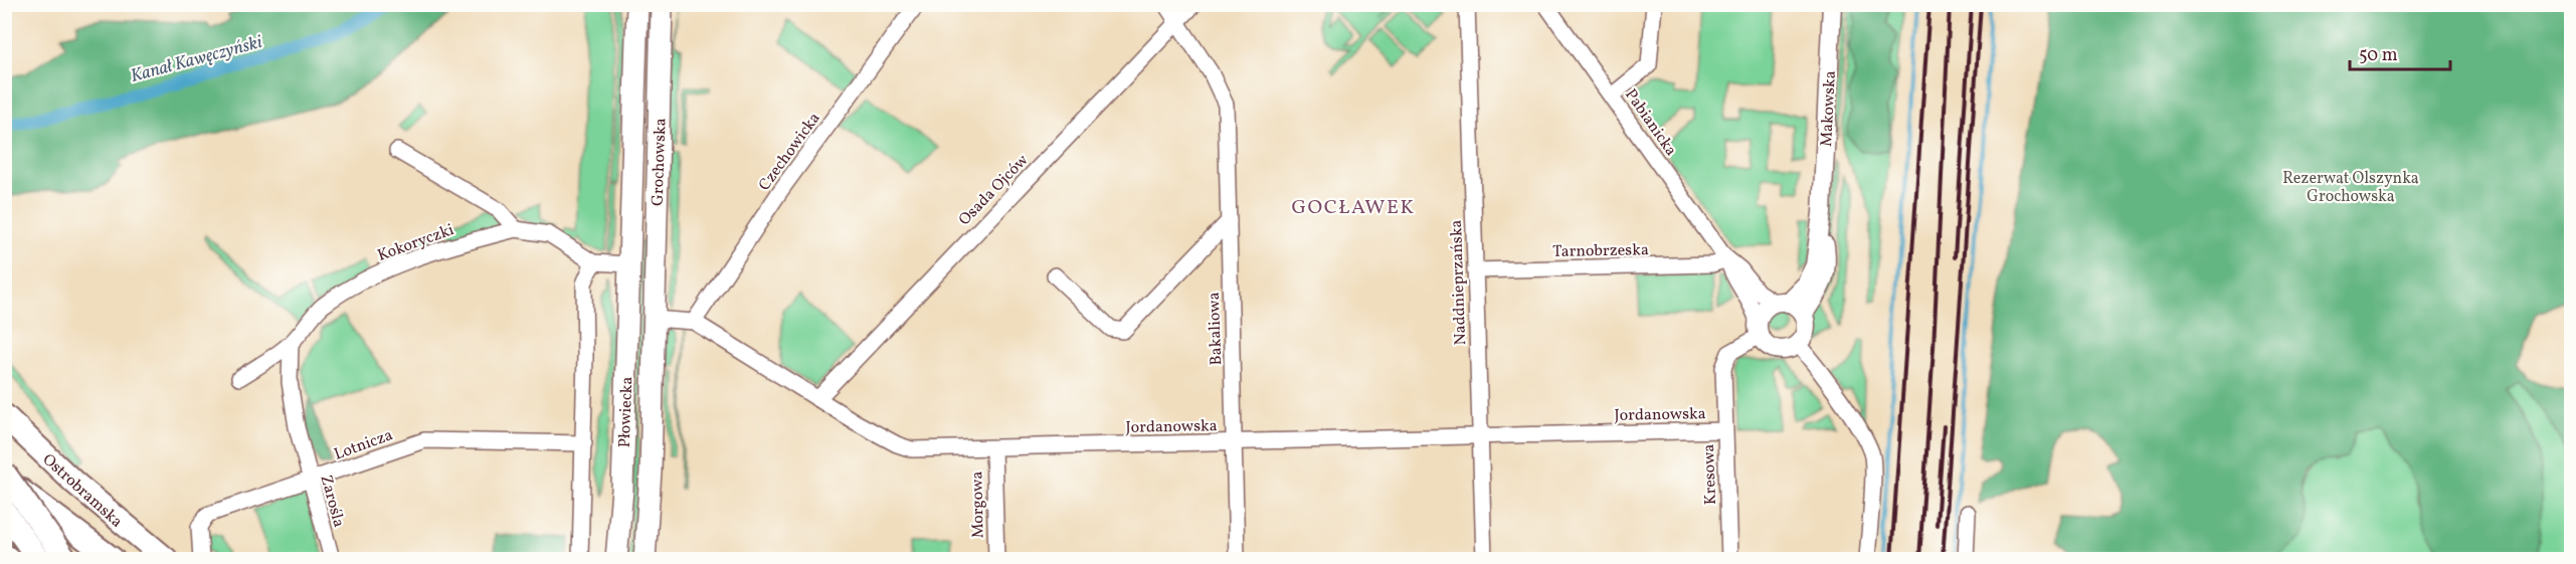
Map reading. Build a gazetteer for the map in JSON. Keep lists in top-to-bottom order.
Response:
{
  "streets": {
    "main road": ["Grochowska", "Płowiecka", "Ostrobramska"],
    "street": [
      "Makowska",
      "Pabianicka",
      "Czechowicka",
      "Osada Ojców",
      "Kokoryczki",
      "Tarnobrzeska",
      "Naddnieprzańska",
      "Bakaliowa",
      "Jordanowska",
      "Lotnicza",
      "Kresowa",
      "Zarośla",
      "Morgowa"
    ]
  },
  "crossings": [
    ["Makowska", "Pabianicka"],
    ["Makowska", "Kresowa"],
    ["Pabianicka", "Tarnobrzeska"],
    ["Pabianicka", "Kresowa"],
    ["Czechowicka", "Jordanowska"],
    ["Grochowska", "Kokoryczki"],
    ["Grochowska", "Płowiecka"],
    ["Grochowska", "Jordanowska"],
    ["Osada Ojców", "Bakaliowa"],
    ["Osada Ojców", "Jordanowska"],
    ["Kokoryczki", "Płowiecka"],
    ["Kokoryczki", "Zarośla"],
    ["Tarnobrzeska", "Naddnieprzańska"],
    ["Naddnieprzańska", "Jordanowska"],
    ["Bakaliowa", "Jordanowska"],
    ["Płowiecka", "Jordanowska"],
    ["Jordanowska", "Kresowa"],
    ["Jordanowska", "Morgowa"],
    ["Lotnicza", "Zarośla"]
  ],
  "districts": ["GOCŁAWEK"],
  "water": ["Kanał Kawęczyński"],
  "parks": ["Rezerwat Olszynka Grochowska"],
  "scale_bar": "50 m"
}
